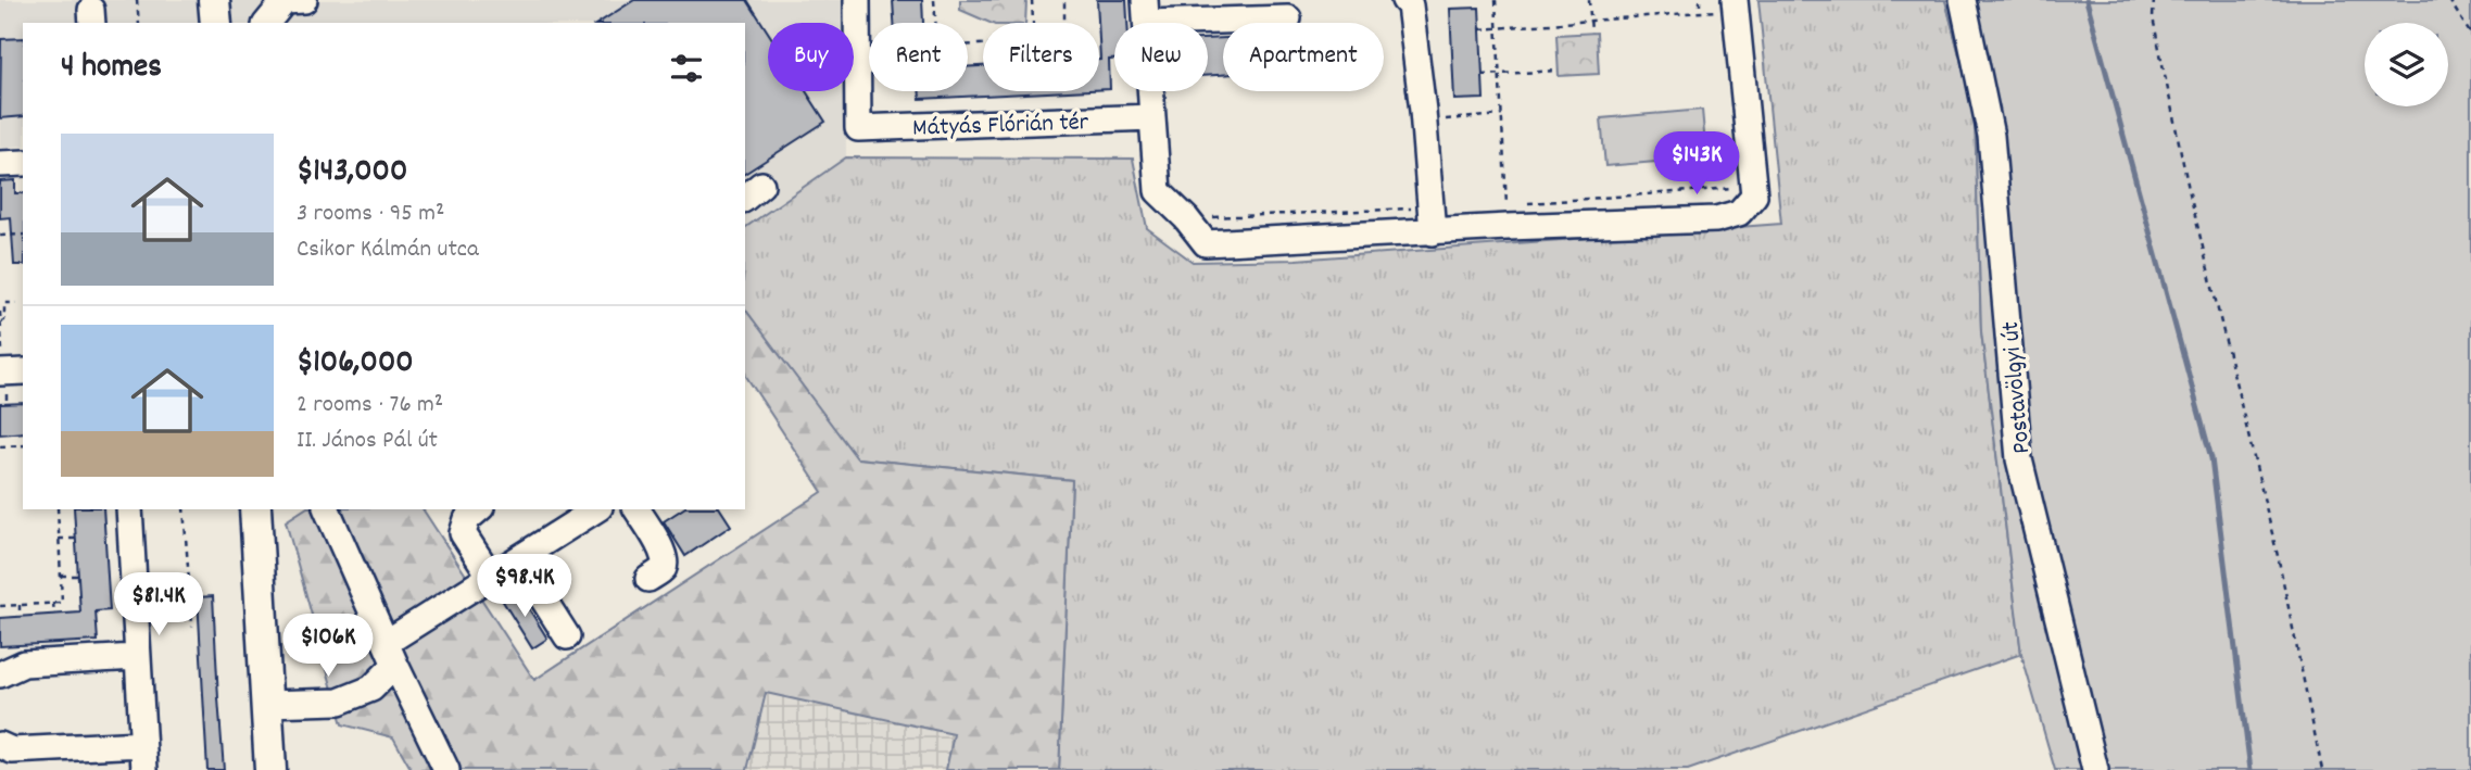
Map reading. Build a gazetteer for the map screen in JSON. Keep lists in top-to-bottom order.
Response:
{
  "streets": {
    "street": ["Mátyás Flórián tér", "Postavölgyi út"]
  },
  "page": {
    "chip": [
      "Buy",
      "Rent",
      "Filters",
      "New",
      "Apartment"
    ],
    "heading": "4 homes",
    "list": [
      {
        "name": "$143,000",
        "note": "3 rooms · 95 m² · Csikor Kálmán utca"
      },
      {
        "name": "$106,000",
        "note": "2 rooms · 76 m² · II. János Pál út"
      }
    ],
    "price": [
      "$143K",
      "$98.4K",
      "$81.4K",
      "$106K"
    ]
  }
}
